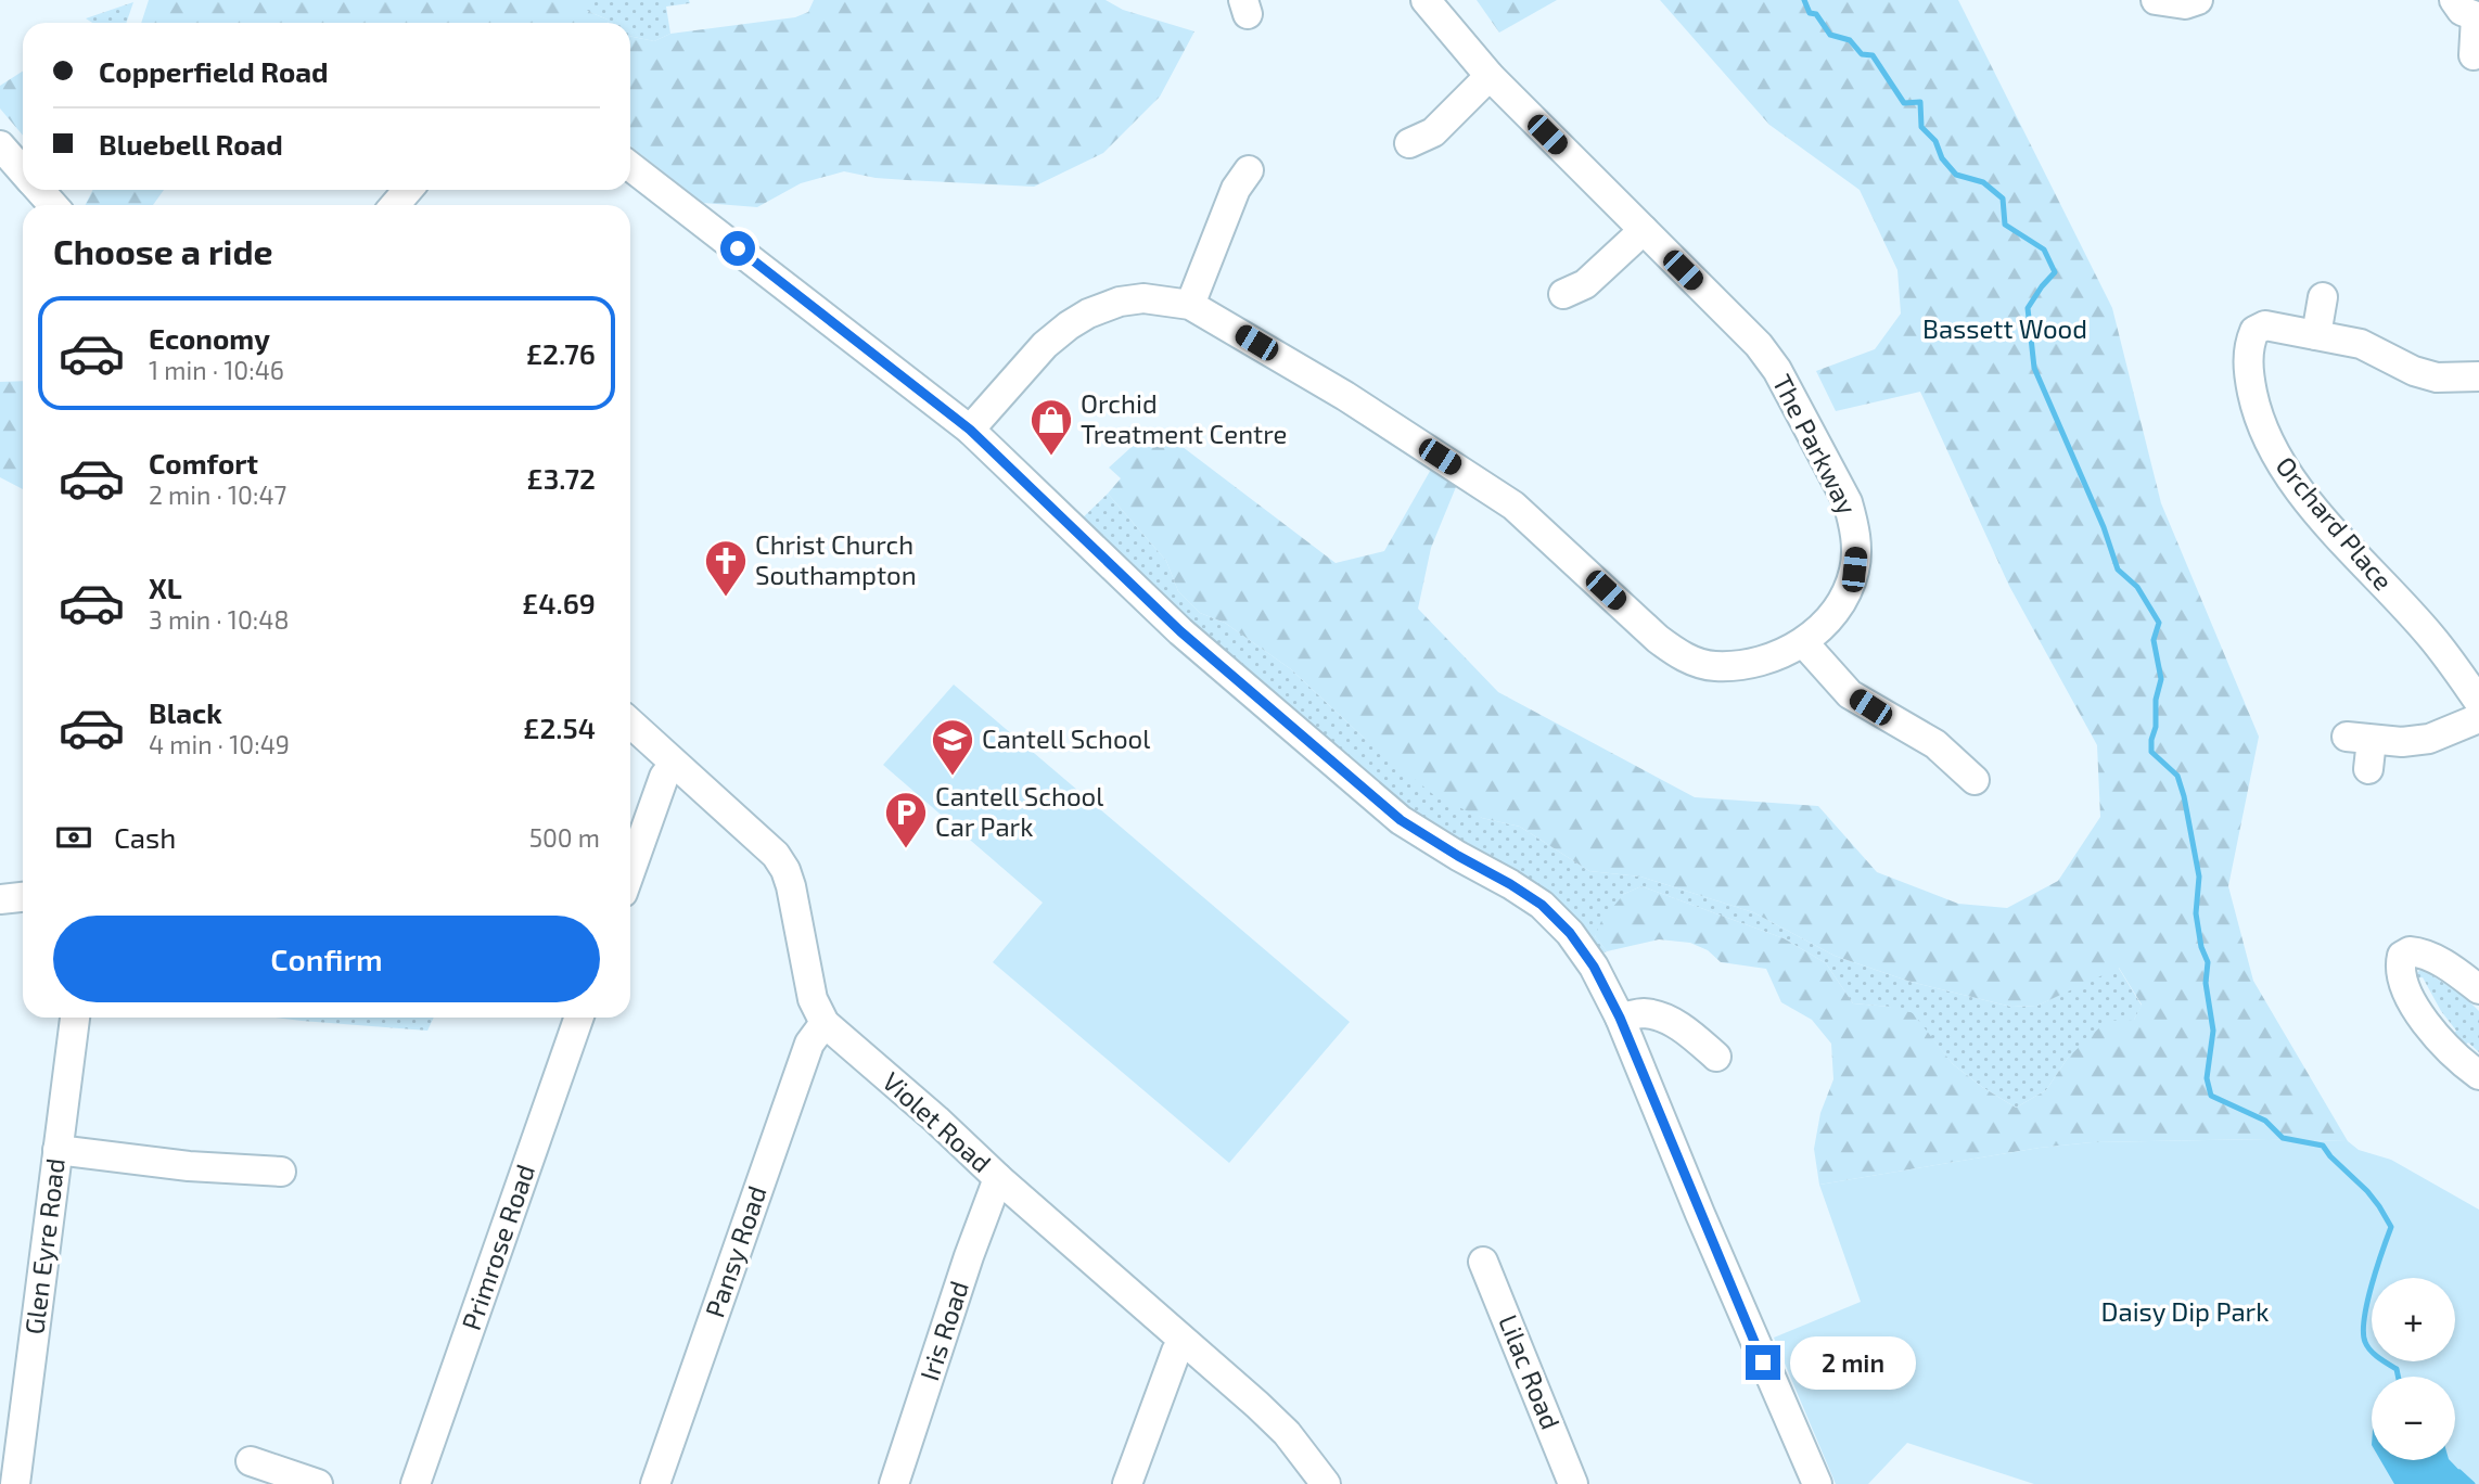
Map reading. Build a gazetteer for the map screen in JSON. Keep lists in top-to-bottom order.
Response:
{
  "streets": {
    "street": [
      "The Parkway",
      "Orchard Place",
      "Violet Road",
      "Glen Eyre Road",
      "Primrose Road",
      "Pansy Road",
      "Iris Road",
      "Lilac Road"
    ]
  },
  "crossings": [
    ["Violet Road", "Pansy Road"],
    ["Violet Road", "Iris Road"]
  ],
  "parks": ["Bassett Wood", "Daisy Dip Park"],
  "places": {
    "shop": ["Orchid Treatment Centre"],
    "church": ["Christ Church Southampton"],
    "school or university": ["Cantell School"],
    "parking": ["Cantell School Car Park"]
  },
  "page": {
    "banner": ["Copperfield Road", "Bluebell Road"],
    "heading": "Choose a ride",
    "list": [
      {
        "name": "Economy",
        "note": "1 min · 10:46",
        "value": "£2.76"
      },
      {
        "name": "Comfort",
        "note": "2 min · 10:47",
        "value": "£3.72"
      },
      {
        "name": "XL",
        "note": "3 min · 10:48",
        "value": "£4.69"
      },
      {
        "name": "Black",
        "note": "4 min · 10:49",
        "value": "£2.54"
      }
    ],
    "pay": ["Cash", "500 m"],
    "buttons": "Confirm",
    "map_buttons": ["+", "−"],
    "bubble": "2 min"
  }
}
